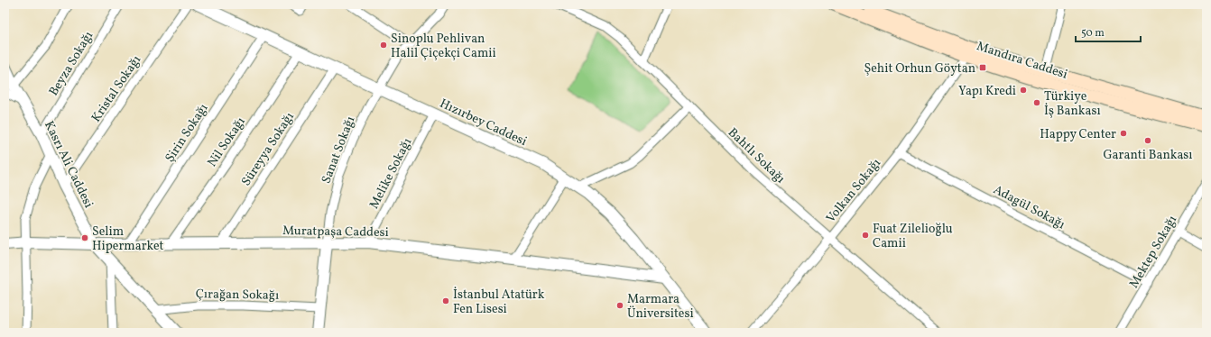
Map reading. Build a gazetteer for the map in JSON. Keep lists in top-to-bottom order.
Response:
{
  "streets": {
    "main road": ["Mandıra Caddesi"],
    "street": [
      "Beyza Sokağı",
      "Kristal Sokağı",
      "Hızırbey Caddesi",
      "Şirin Sokağı",
      "Nil Sokağı",
      "Süreyya Sokağı",
      "Sanat Sokağı",
      "Bahtlı Sokağı",
      "Kasrı Ali Caddesi",
      "Melike Sokağı",
      "Volkan Sokağı",
      "Adagül Sokağı",
      "Muratpaşa Caddesi",
      "Mektep Sokağı",
      "Çırağan Sokağı"
    ]
  },
  "crossings": [
    ["Mandıra Caddesi", "Volkan Sokağı"],
    ["Beyza Sokağı", "Kasrı Ali Caddesi"],
    ["Kristal Sokağı", "Kasrı Ali Caddesi"],
    ["Hızırbey Caddesi", "Şirin Sokağı"],
    ["Hızırbey Caddesi", "Nil Sokağı"],
    ["Hızırbey Caddesi", "Süreyya Sokağı"],
    ["Hızırbey Caddesi", "Sanat Sokağı"],
    ["Hızırbey Caddesi", "Melike Sokağı"],
    ["Hızırbey Caddesi", "Muratpaşa Caddesi"],
    ["Şirin Sokağı", "Muratpaşa Caddesi"],
    ["Nil Sokağı", "Muratpaşa Caddesi"],
    ["Süreyya Sokağı", "Muratpaşa Caddesi"],
    ["Sanat Sokağı", "Muratpaşa Caddesi"],
    ["Bahtlı Sokağı", "Volkan Sokağı"],
    ["Kasrı Ali Caddesi", "Muratpaşa Caddesi"],
    ["Kasrı Ali Caddesi", "Çırağan Sokağı"],
    ["Melike Sokağı", "Muratpaşa Caddesi"],
    ["Volkan Sokağı", "Adagül Sokağı"],
    ["Adagül Sokağı", "Mektep Sokağı"]
  ],
  "places": {
    "other": [
      "Sinoplu Pehlivan Halil Çiçekçi Camii",
      "Yapı Kredi",
      "Türkiye İş Bankası",
      "Happy Center",
      "Garanti Bankası",
      "Fuat Zilelioğlu Camii",
      "Selim Hipermarket",
      "İstanbul Atatürk Fen Lisesi",
      "Marmara Üniversitesi"
    ],
    "transit": ["Şehit Orhun Göytan"]
  },
  "scale_bar": "50 m"
}
